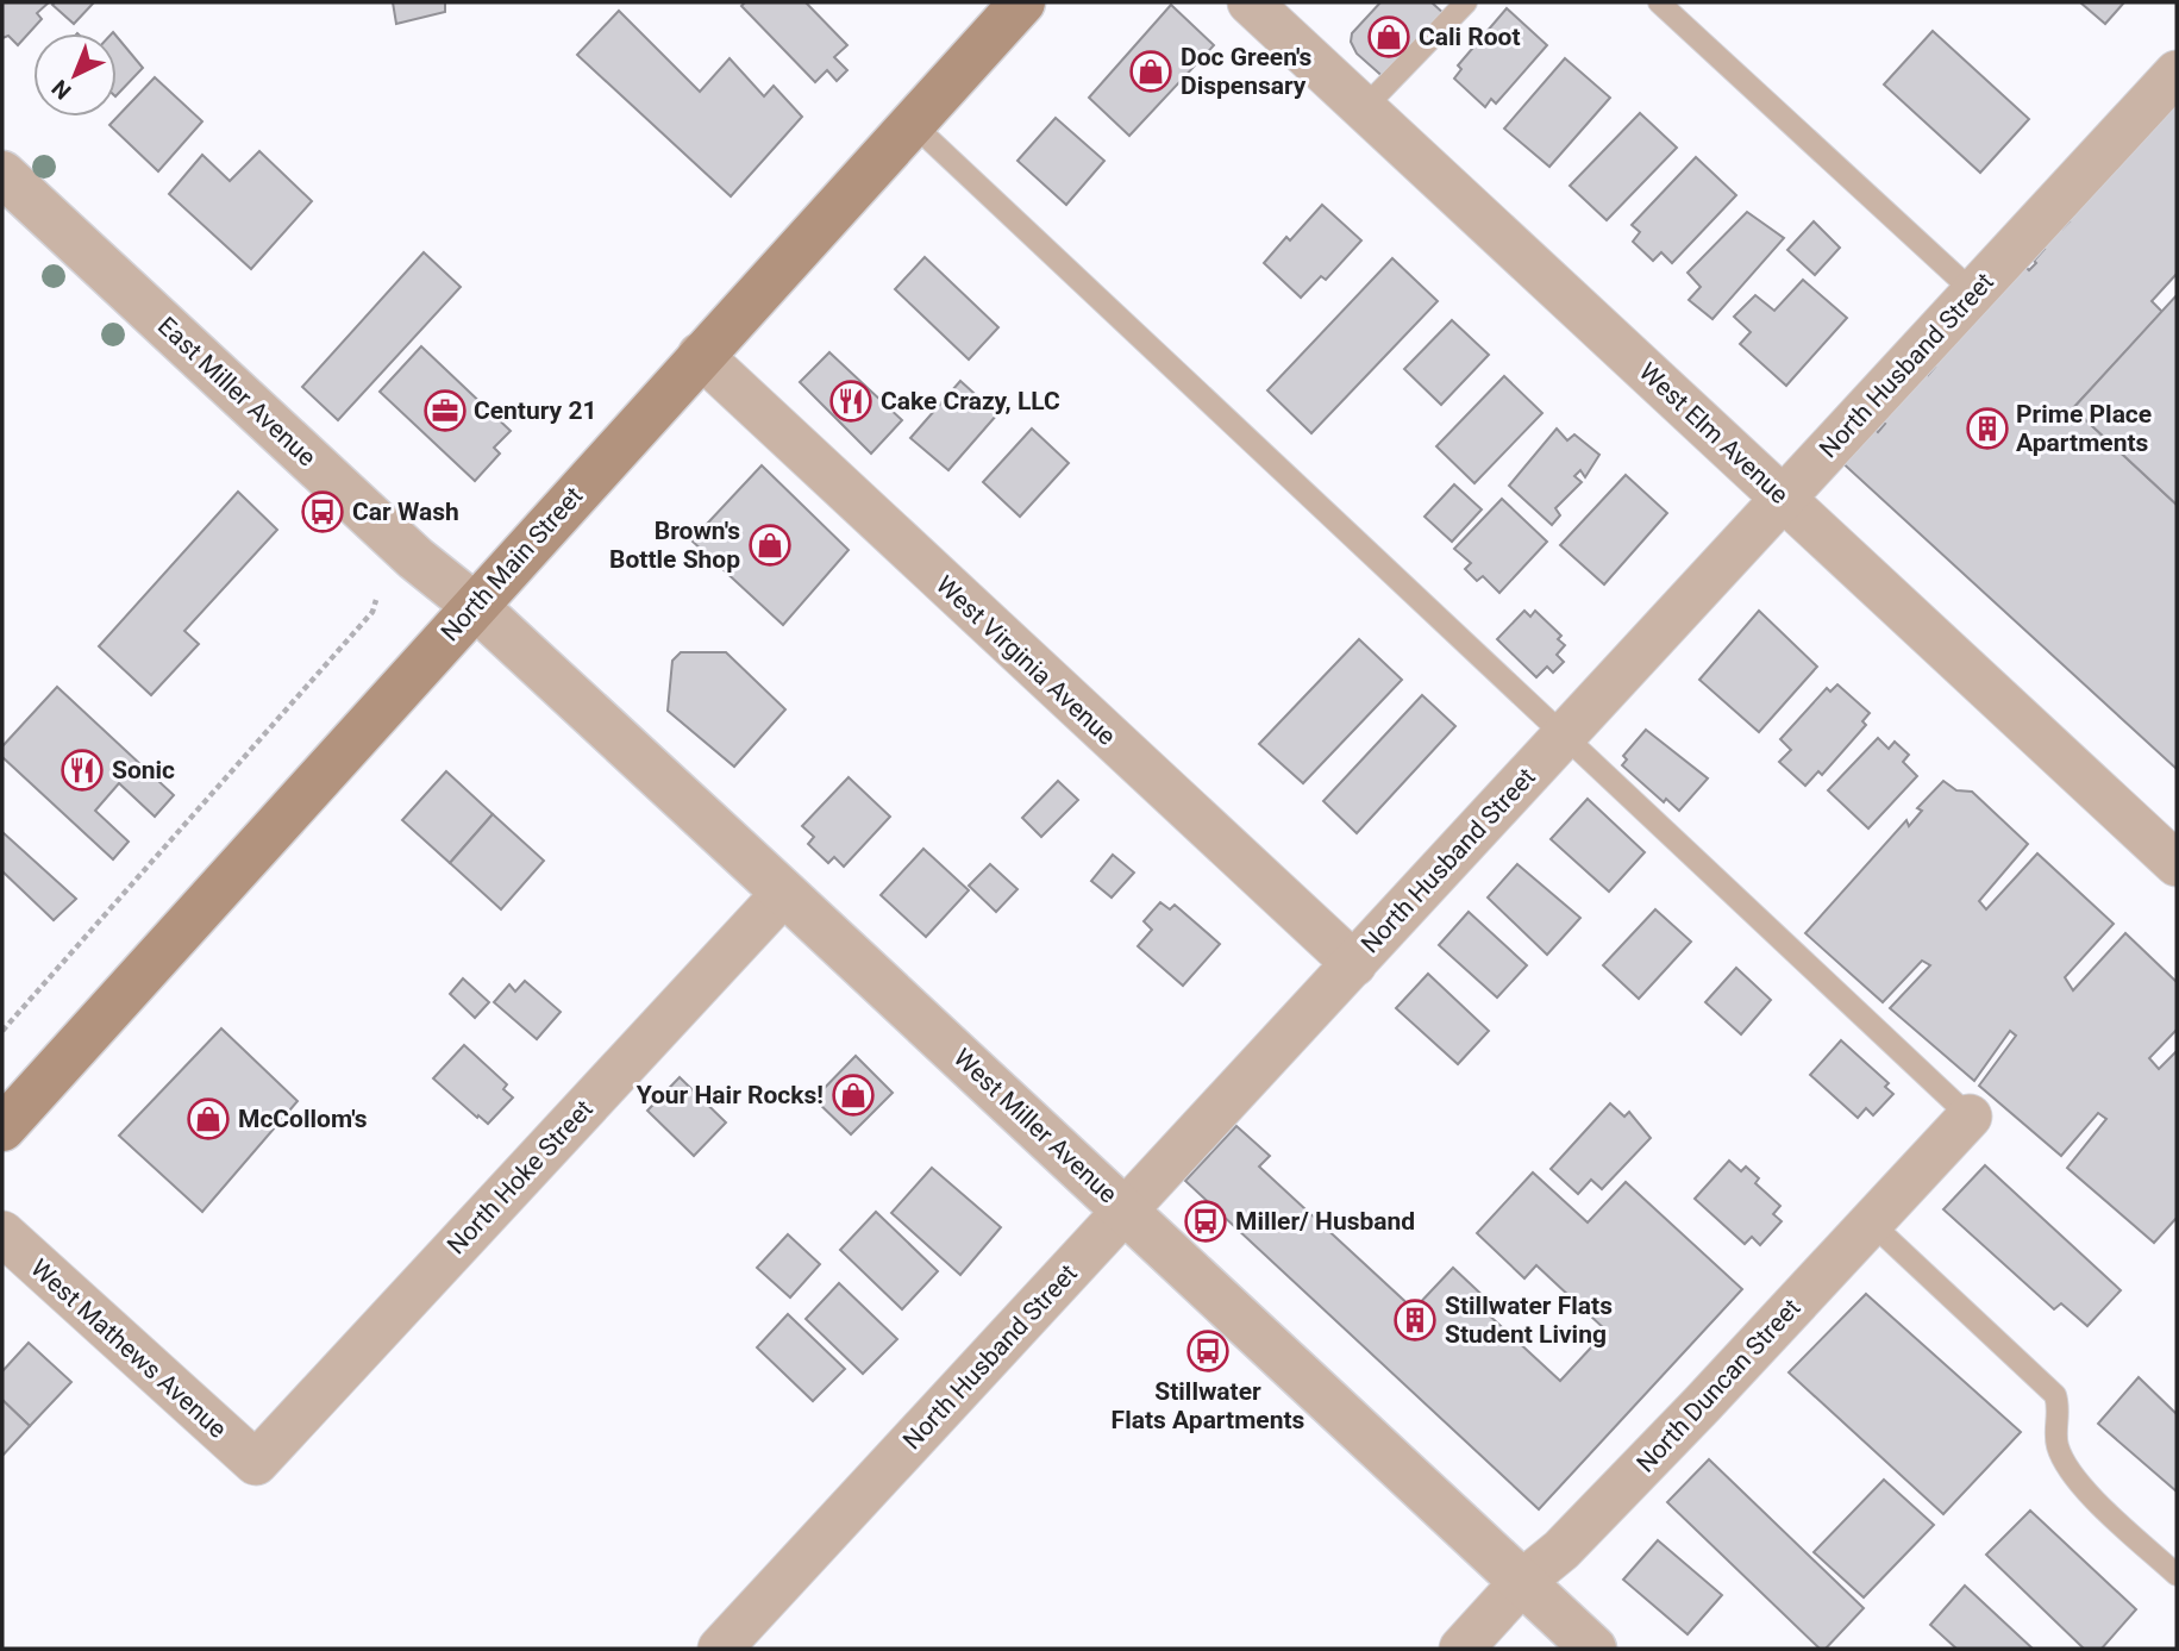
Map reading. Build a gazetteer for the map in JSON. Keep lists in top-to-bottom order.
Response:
{
  "streets": {
    "main road": ["North Main Street"],
    "street": [
      "North Husband Street",
      "East Miller Avenue",
      "West Elm Avenue",
      "West Virginia Avenue",
      "West Miller Avenue",
      "North Hoke Street",
      "West Mathews Avenue",
      "North Duncan Street"
    ]
  },
  "crossings": [
    ["North Husband Street", "West Elm Avenue"],
    ["North Husband Street", "West Virginia Avenue"],
    ["North Husband Street", "West Miller Avenue"],
    ["East Miller Avenue", "North Main Street"],
    ["East Miller Avenue", "West Miller Avenue"],
    ["North Main Street", "West Virginia Avenue"],
    ["North Main Street", "West Miller Avenue"],
    ["West Miller Avenue", "North Hoke Street"],
    ["West Miller Avenue", "North Duncan Street"],
    ["North Hoke Street", "West Mathews Avenue"]
  ],
  "places": {
    "shop": [
      "Cali Root",
      "Doc Green's Dispensary",
      "Brown's Bottle Shop",
      "Your Hair Rocks!",
      "McCollom's"
    ],
    "restaurant": ["Cake Crazy, LLC", "Sonic"],
    "office": ["Century 21"],
    "building": ["Prime Place Apartments", "Stillwater Flats Student Living"],
    "bus stop": ["Car Wash", "Miller/ Husband", "Stillwater Flats Apartments"]
  },
  "north": "bottom left"
}
